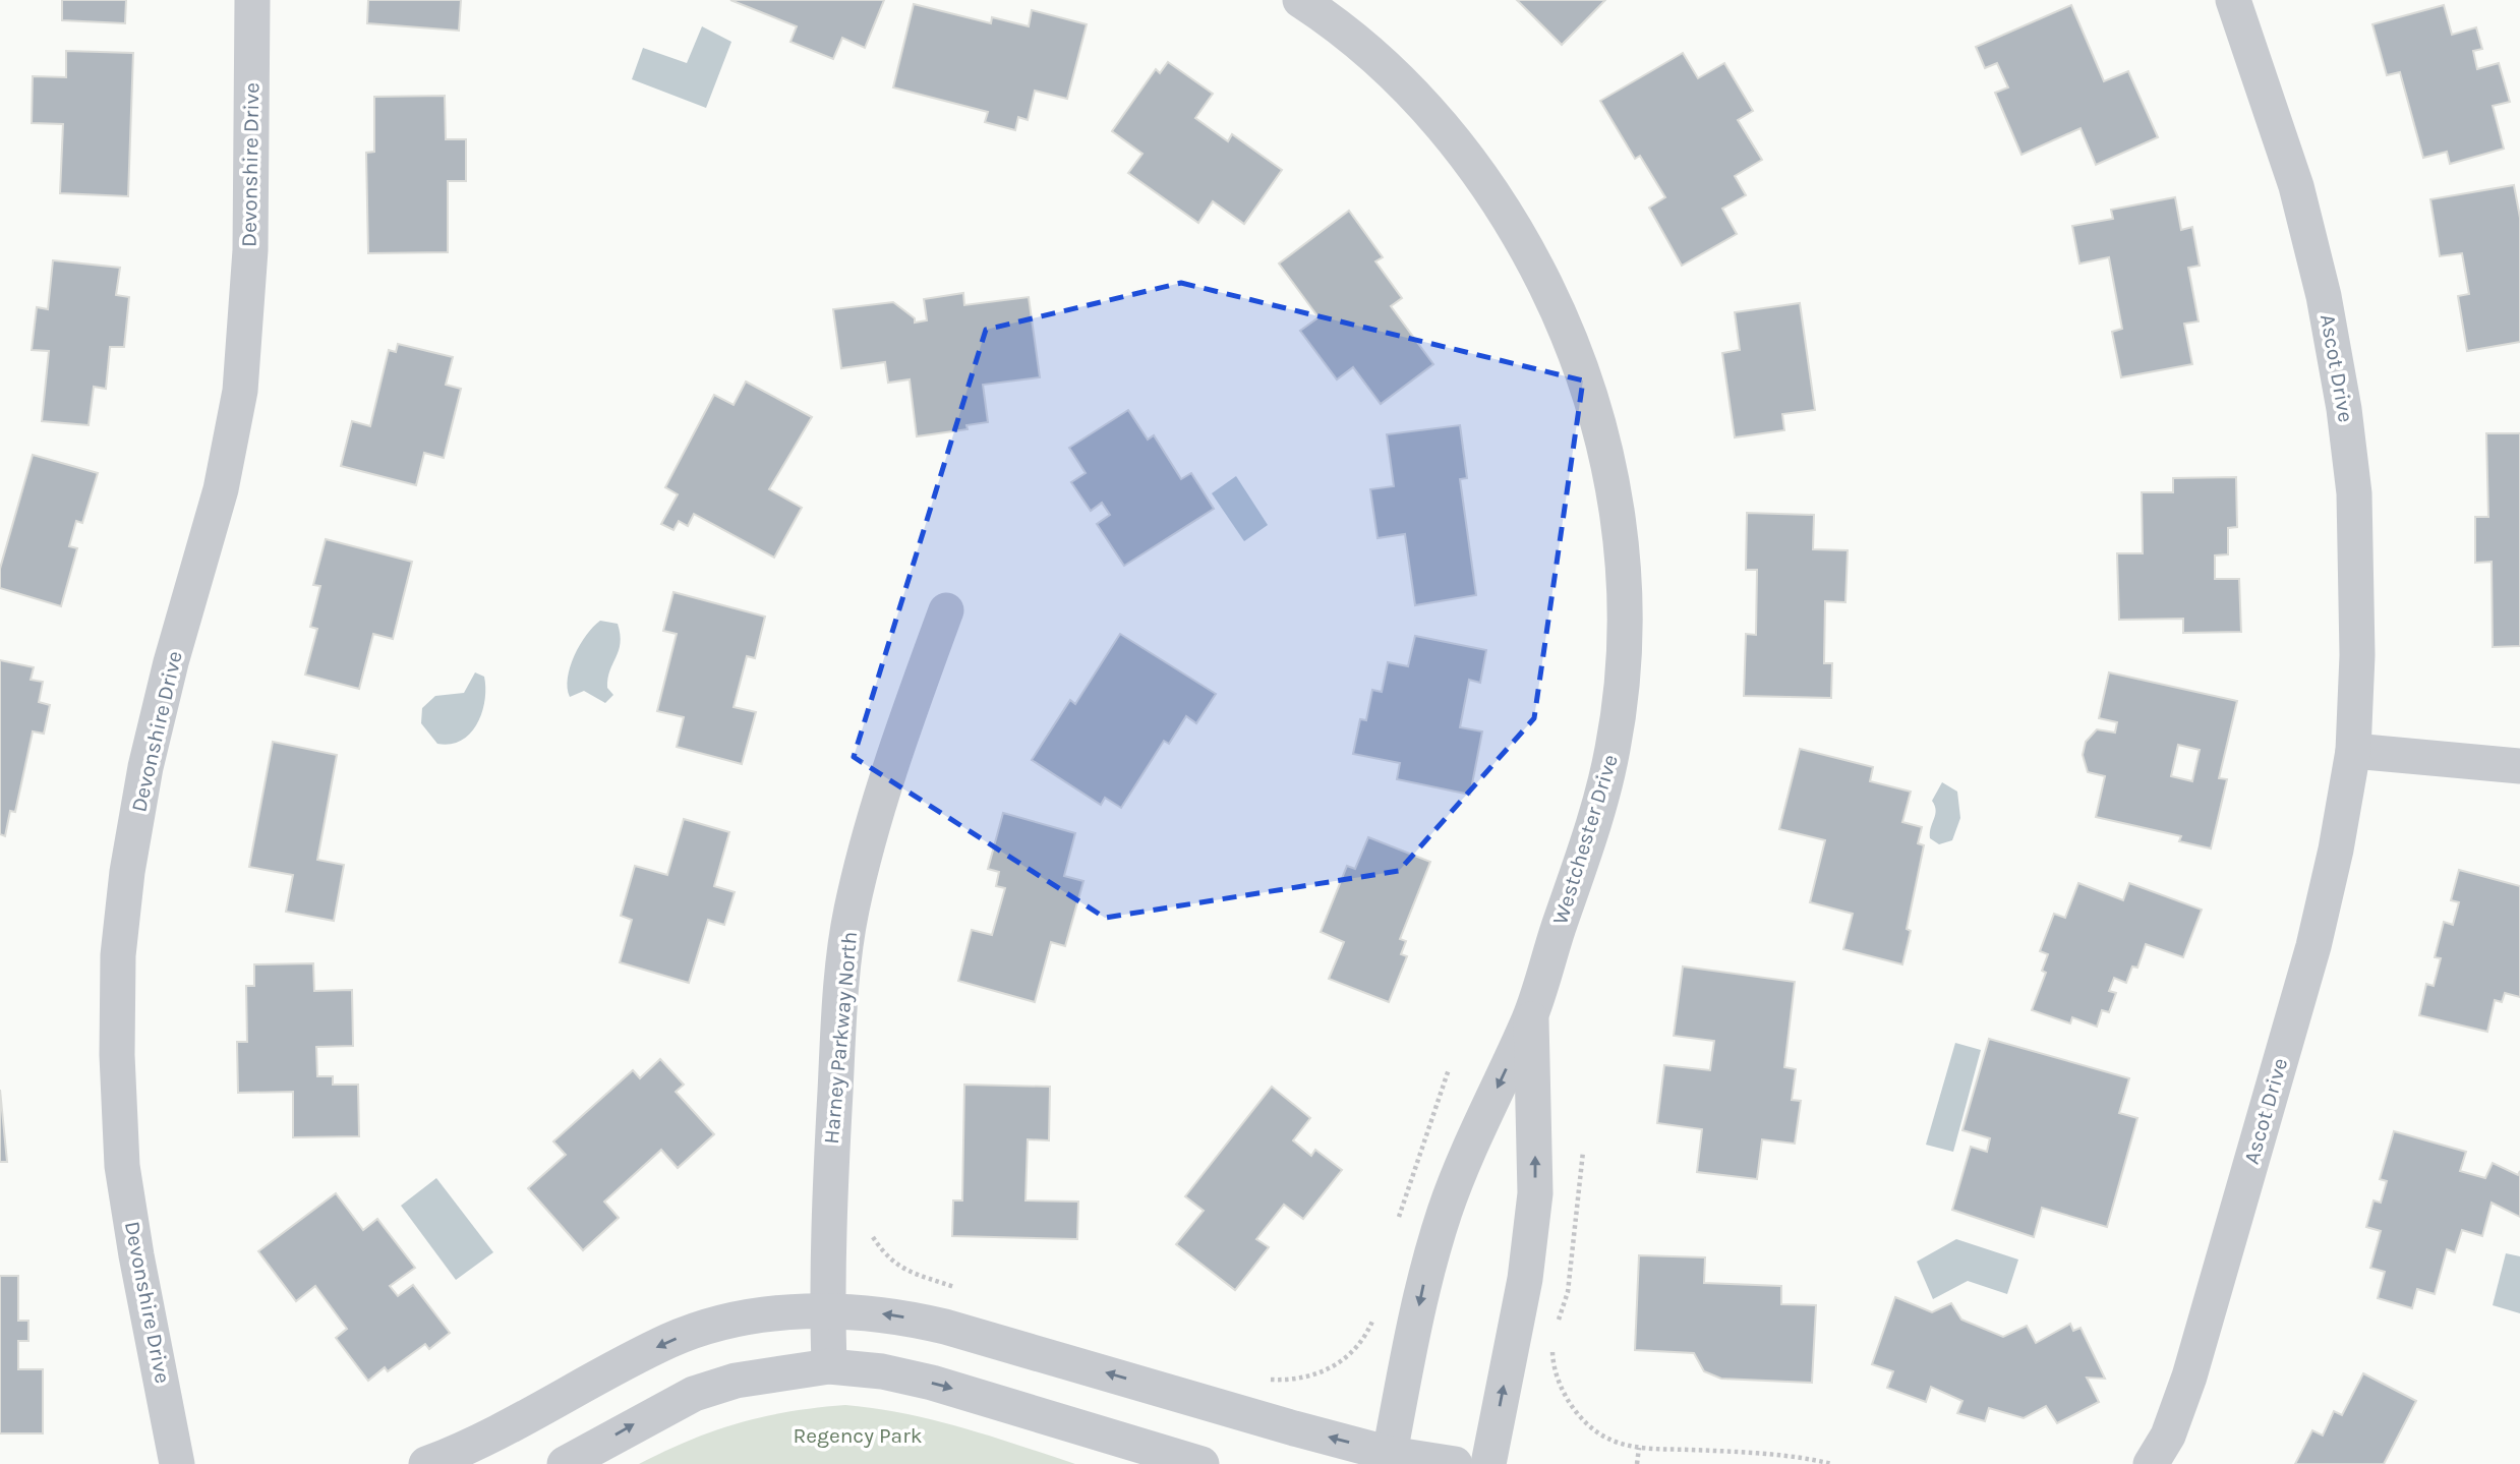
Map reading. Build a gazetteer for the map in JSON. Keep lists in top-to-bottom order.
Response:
{
  "streets": {
    "street": [
      "Devonshire Drive",
      "Ascot Drive",
      "Westchester Drive",
      "Harney Parkway North"
    ]
  },
  "parks": ["Regency Park"]
}
